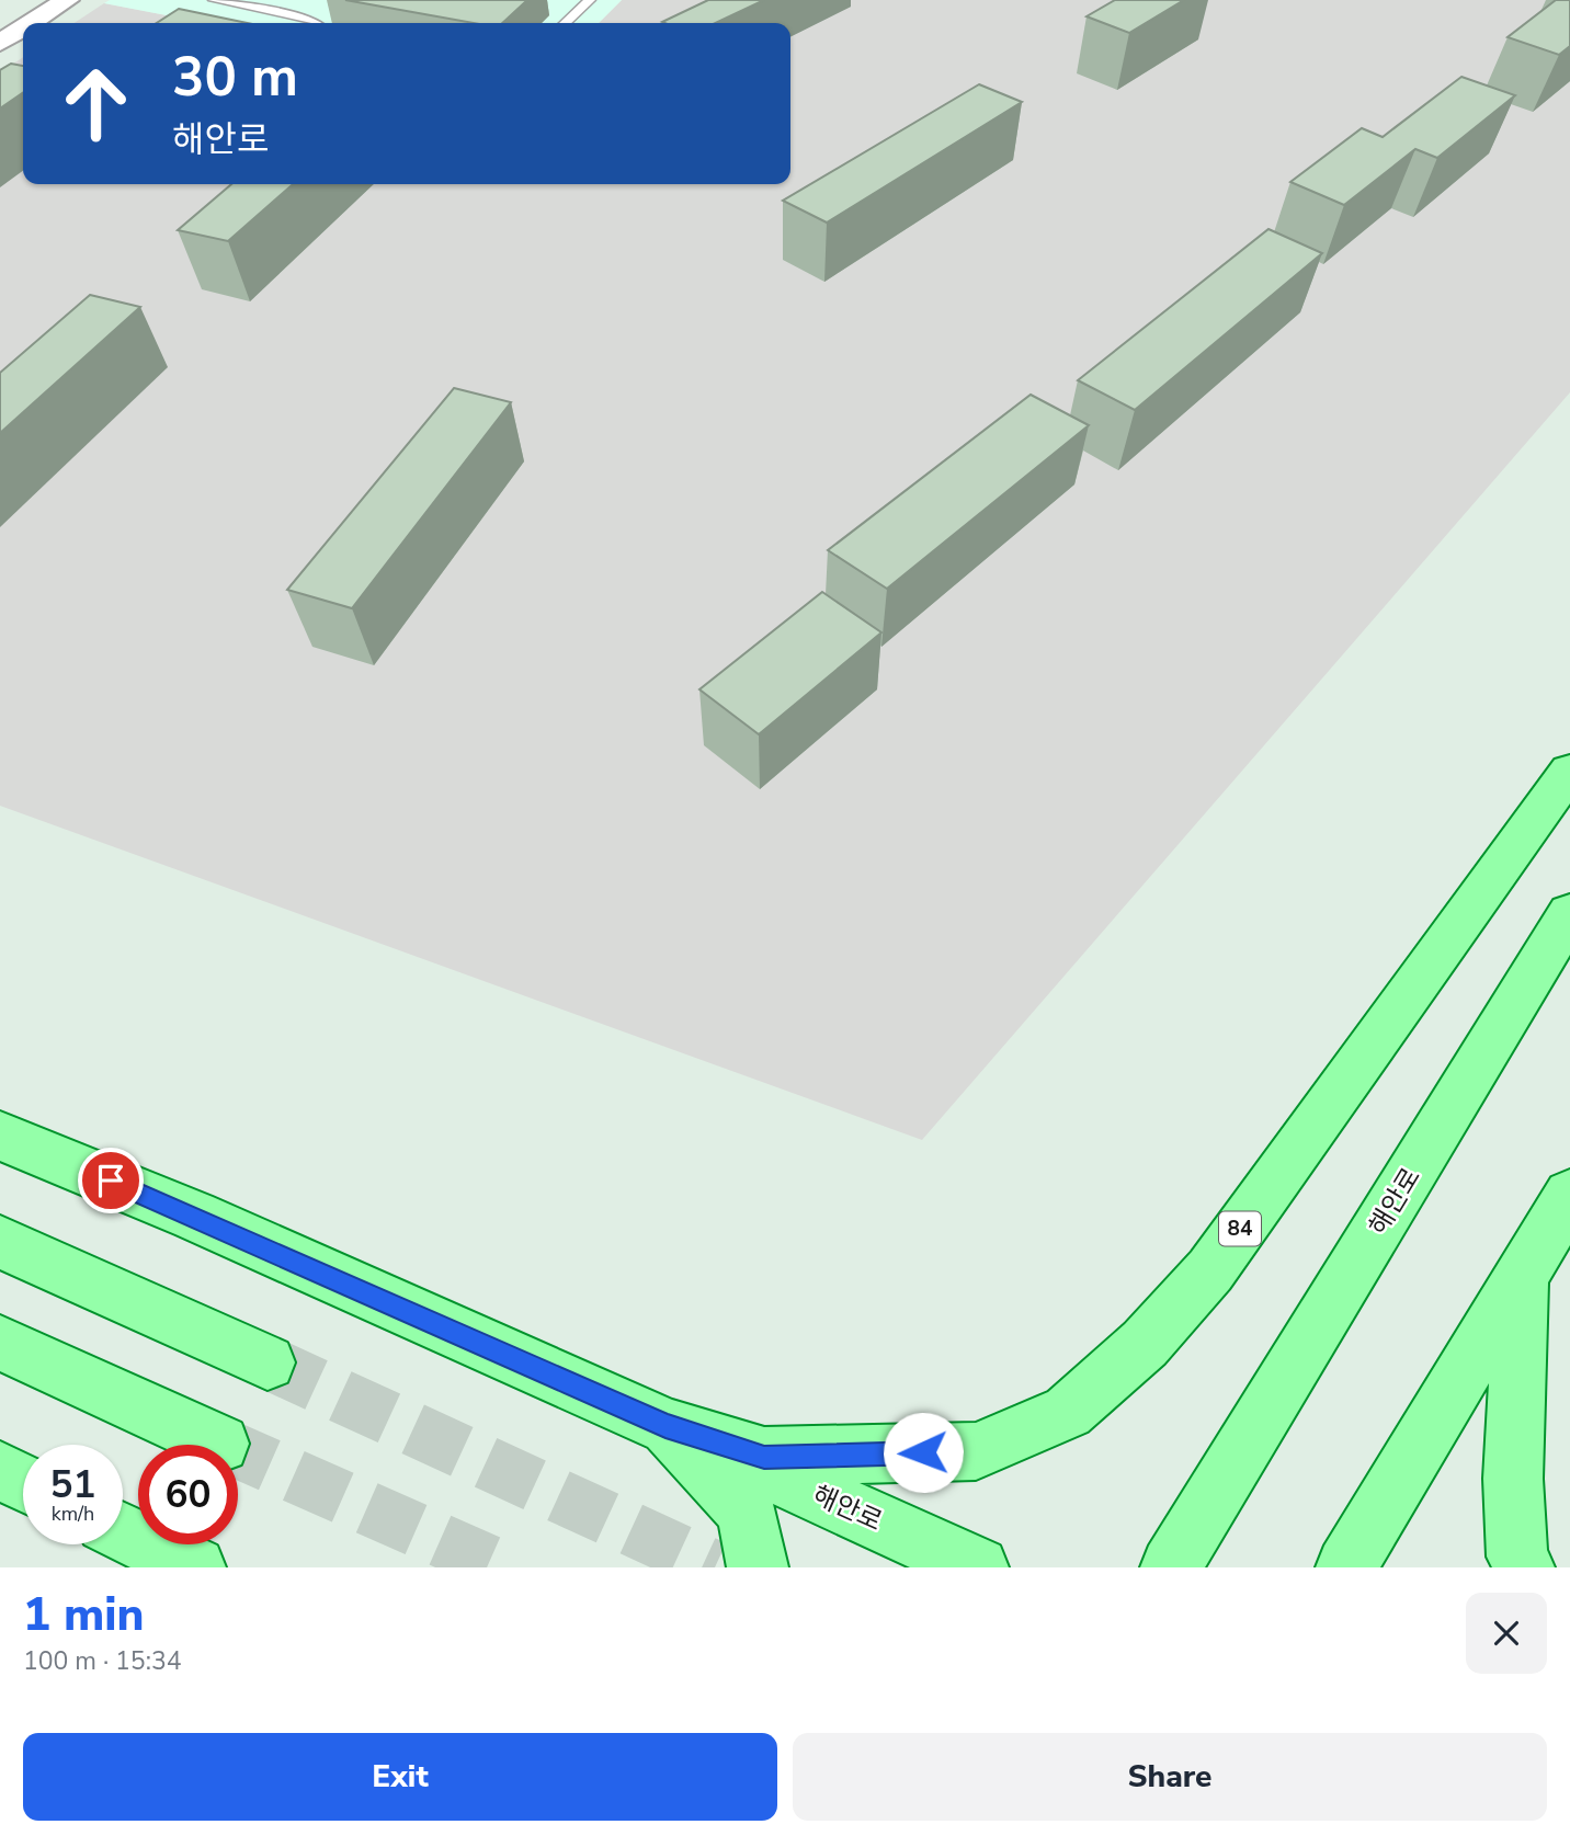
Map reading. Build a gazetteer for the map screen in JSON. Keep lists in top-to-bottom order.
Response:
{
  "streets": {
    "main road": ["해안로", "84"]
  },
  "crossings": [
    ["해안로", "84"]
  ],
  "page": {
    "turn": ["30 m", "해안로"],
    "speed": "51 km/h",
    "limit": "60",
    "heading": ["1 min", "100 m · 15:34"],
    "buttons": ["Exit", "Share"]
  }
}
